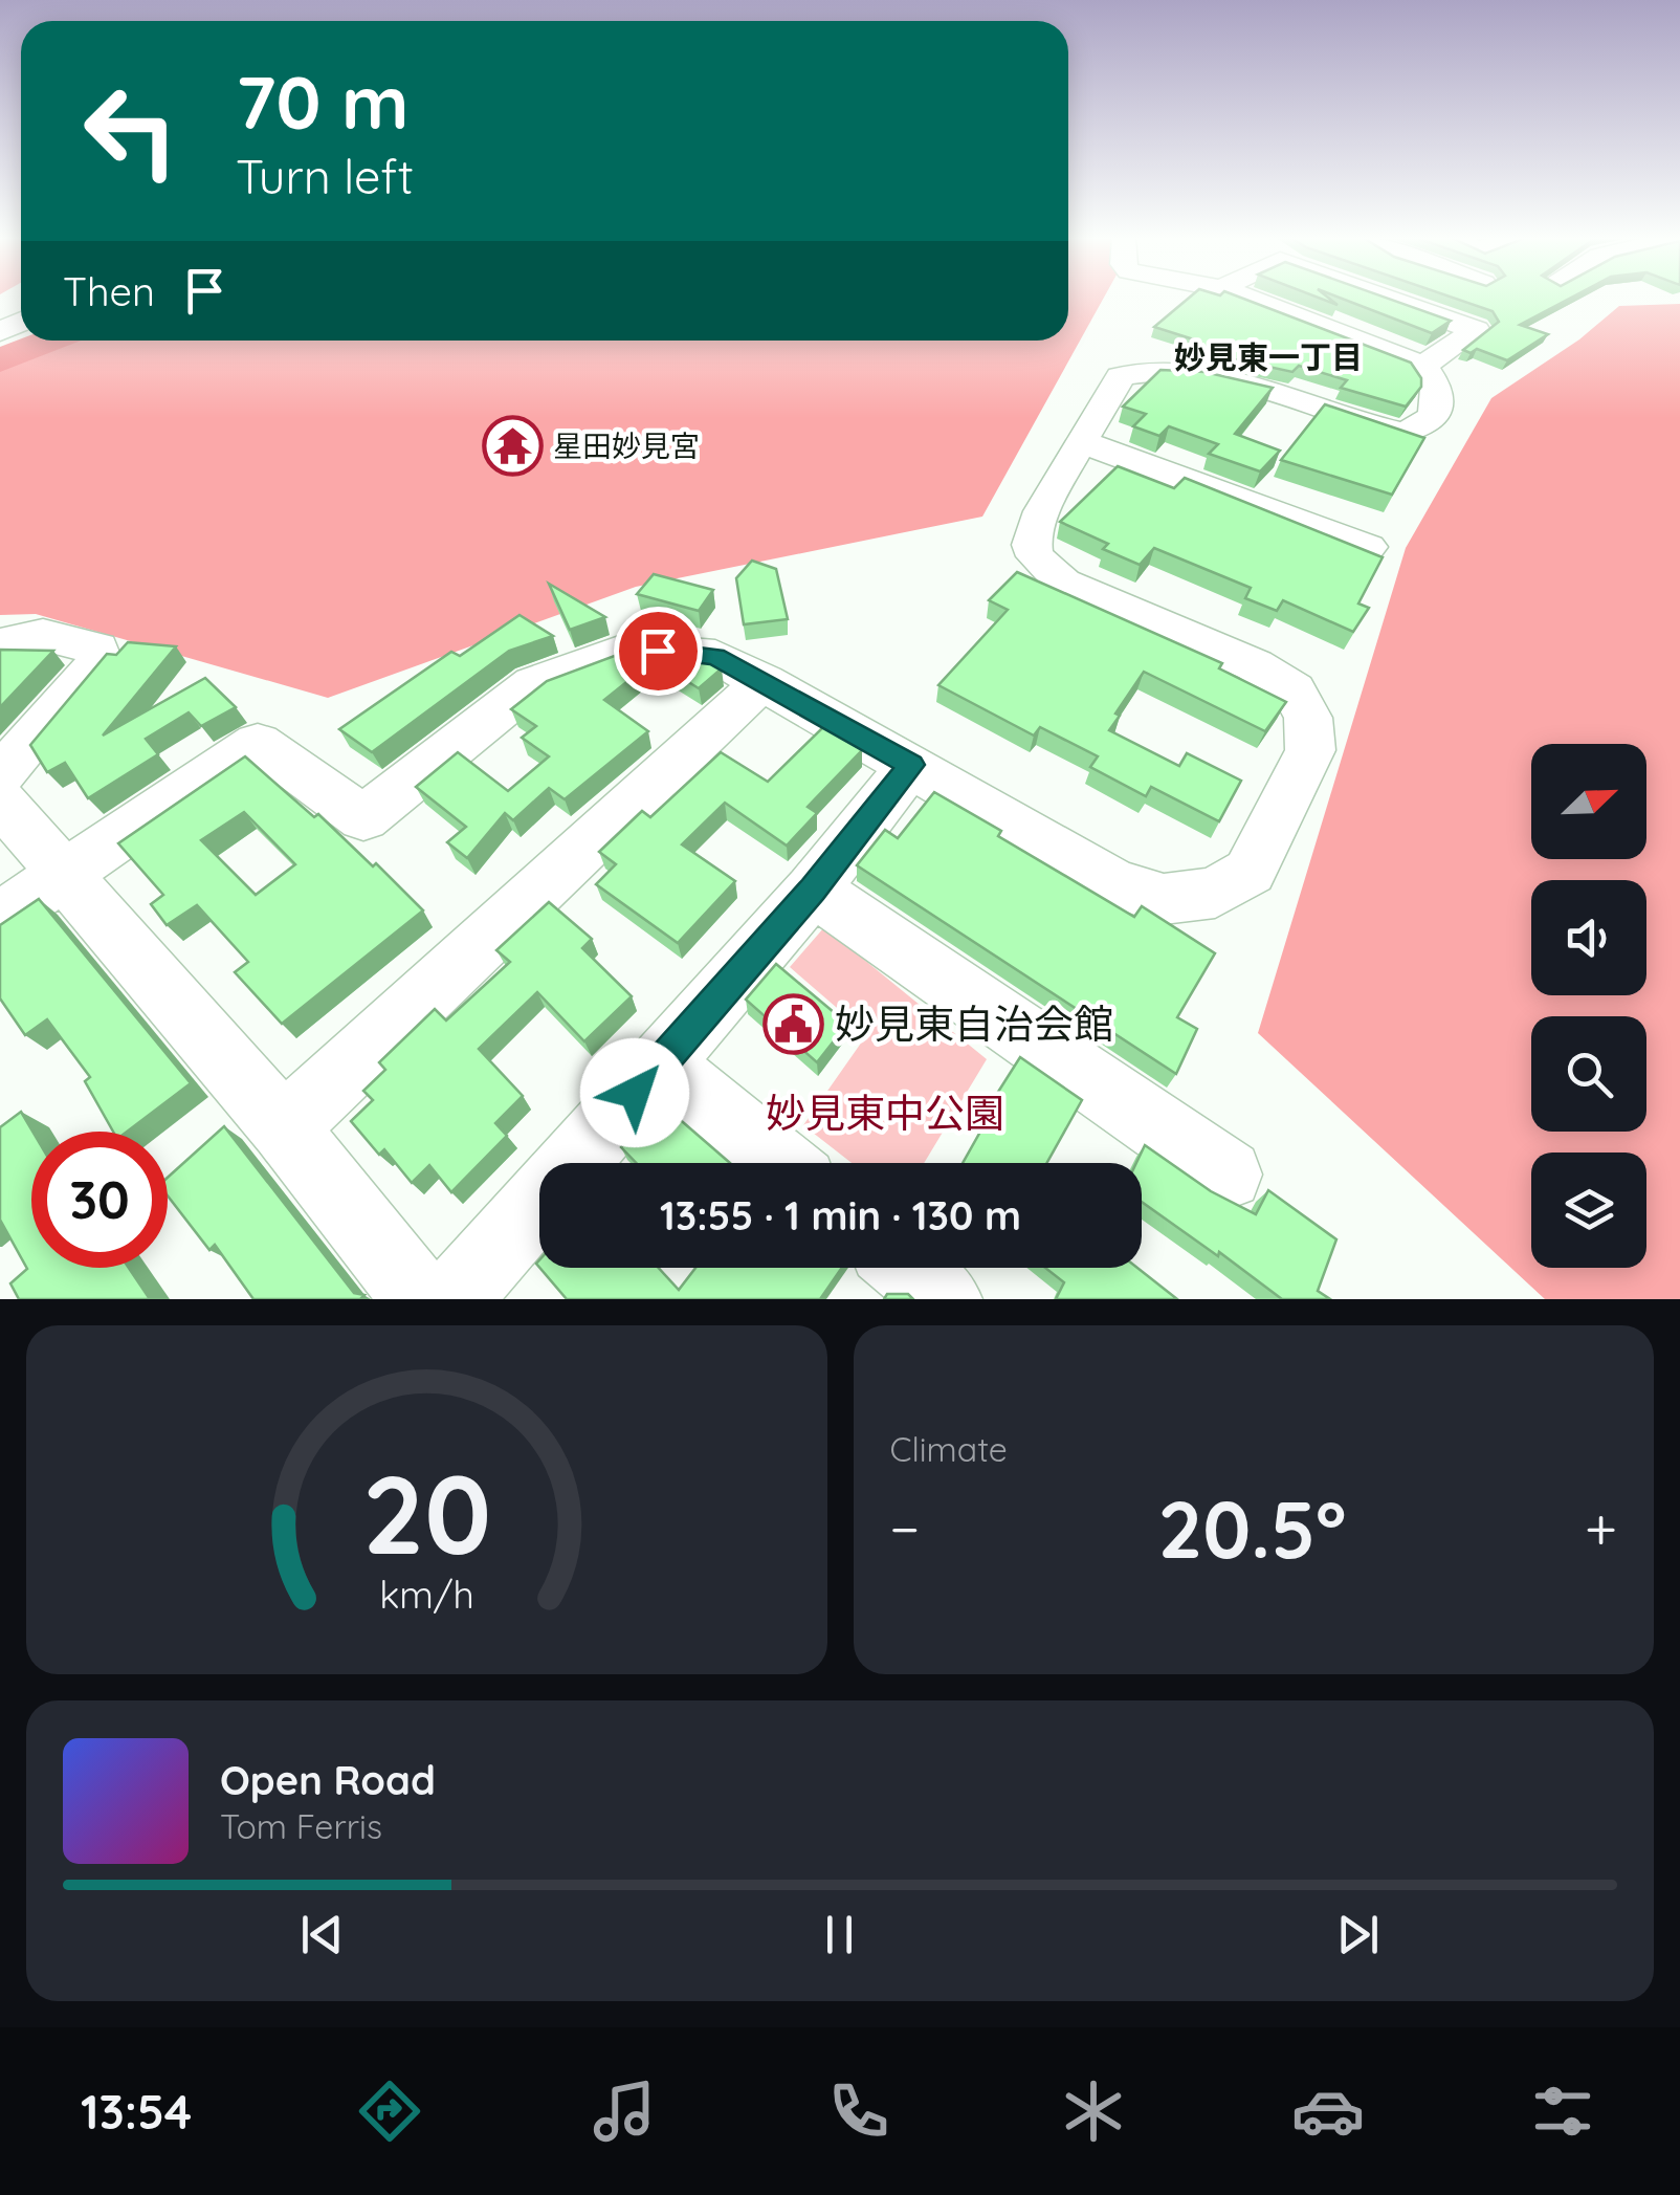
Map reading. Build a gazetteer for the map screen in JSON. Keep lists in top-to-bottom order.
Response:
{
  "districts": ["妙見東一丁目"],
  "parks": ["妙見東中公園"],
  "places": {
    "temple": ["星田妙見宮"],
    "public building": ["妙見東自治会館"]
  },
  "north": "top right",
  "page": {
    "turn": ["70 m", "Turn left"],
    "then": "Then",
    "limit": "30",
    "trip": "13:55 · 1 min · 130 m",
    "tile": "Climate",
    "heat": ["−", "20.5°", "+"],
    "song": ["Open Road", "Tom Ferris"],
    "tabs": "13:54",
    "gauge": ["20", "km/h"]
  }
}
